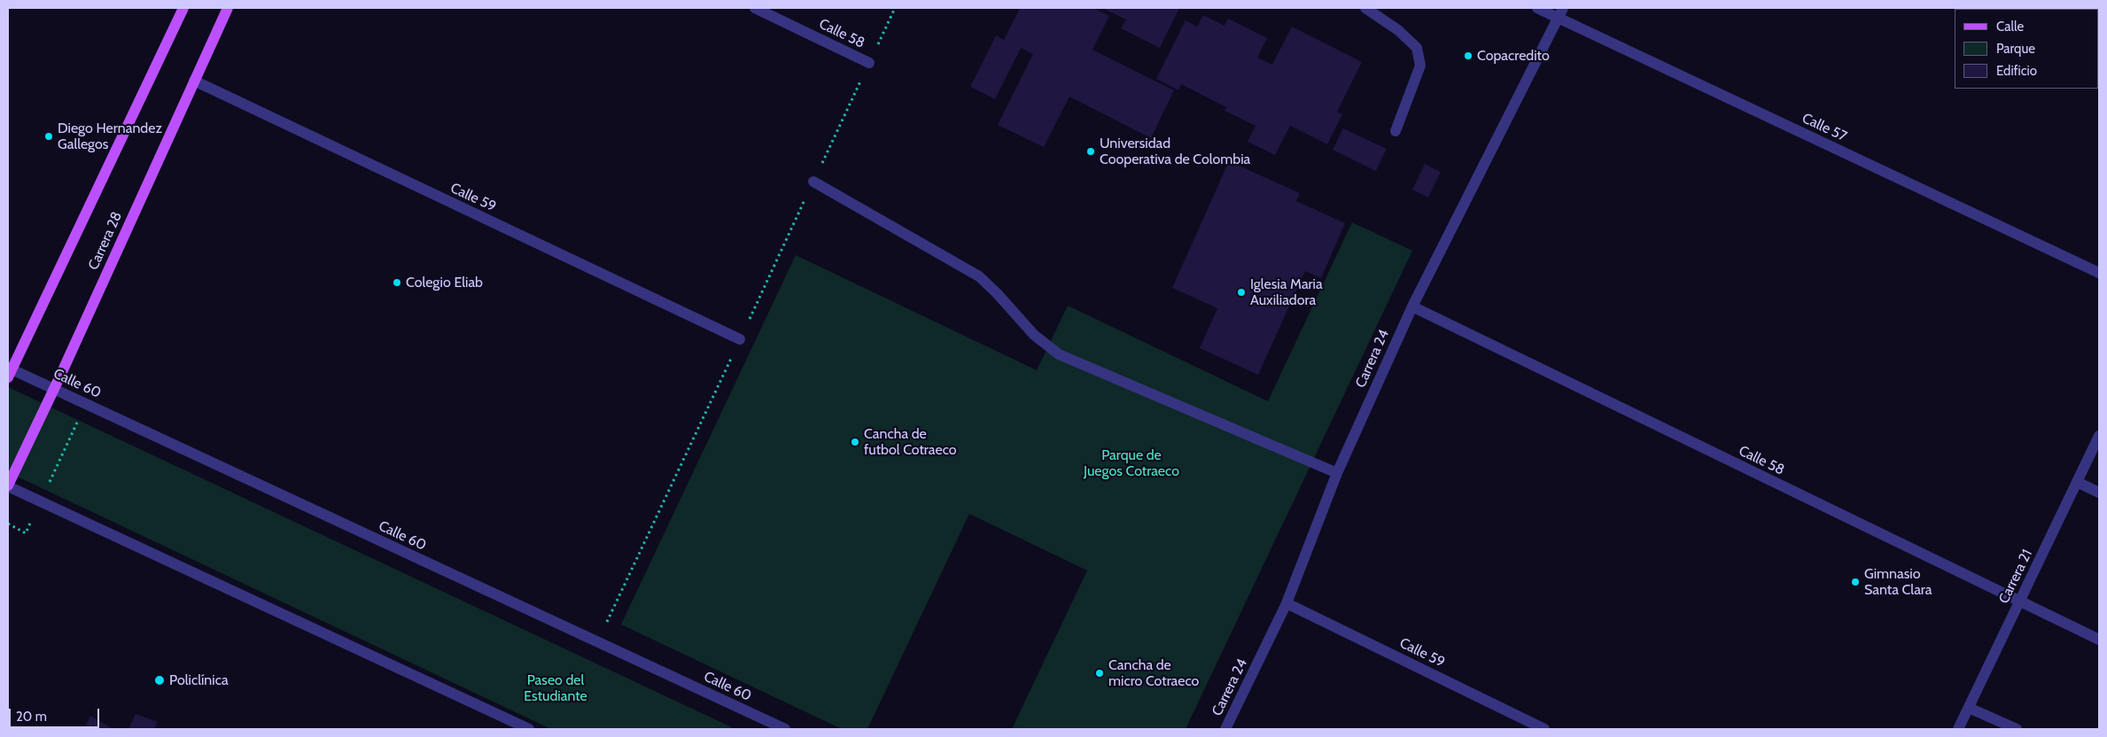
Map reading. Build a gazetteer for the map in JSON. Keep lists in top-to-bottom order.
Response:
{
  "streets": {
    "main road": ["Carrera 28"],
    "street": [
      "Calle 58",
      "Calle 57",
      "Calle 59",
      "Carrera 24",
      "Calle 60",
      "Carrera 21"
    ]
  },
  "crossings": [
    ["Calle 58", "Carrera 24"],
    ["Calle 58", "Carrera 21"],
    ["Calle 57", "Carrera 24"],
    ["Calle 59", "Carrera 28"],
    ["Calle 59", "Carrera 24"],
    ["Carrera 28", "Calle 60"]
  ],
  "parks": ["Parque de Juegos Cotraeco", "Paseo del Estudiante"],
  "places": [
    "Copacredito",
    "Diego Hernandez Gallegos",
    "Universidad Cooperativa de Colombia",
    "Colegio Eliab",
    "Iglesia Maria Auxiliadora",
    "Cancha de futbol Cotraeco",
    "Gimnasio Santa Clara",
    "Cancha de micro Cotraeco",
    "Policlínica"
  ],
  "legend": ["Calle", "Parque", "Edificio"],
  "scale_bar": "20 m"
}
